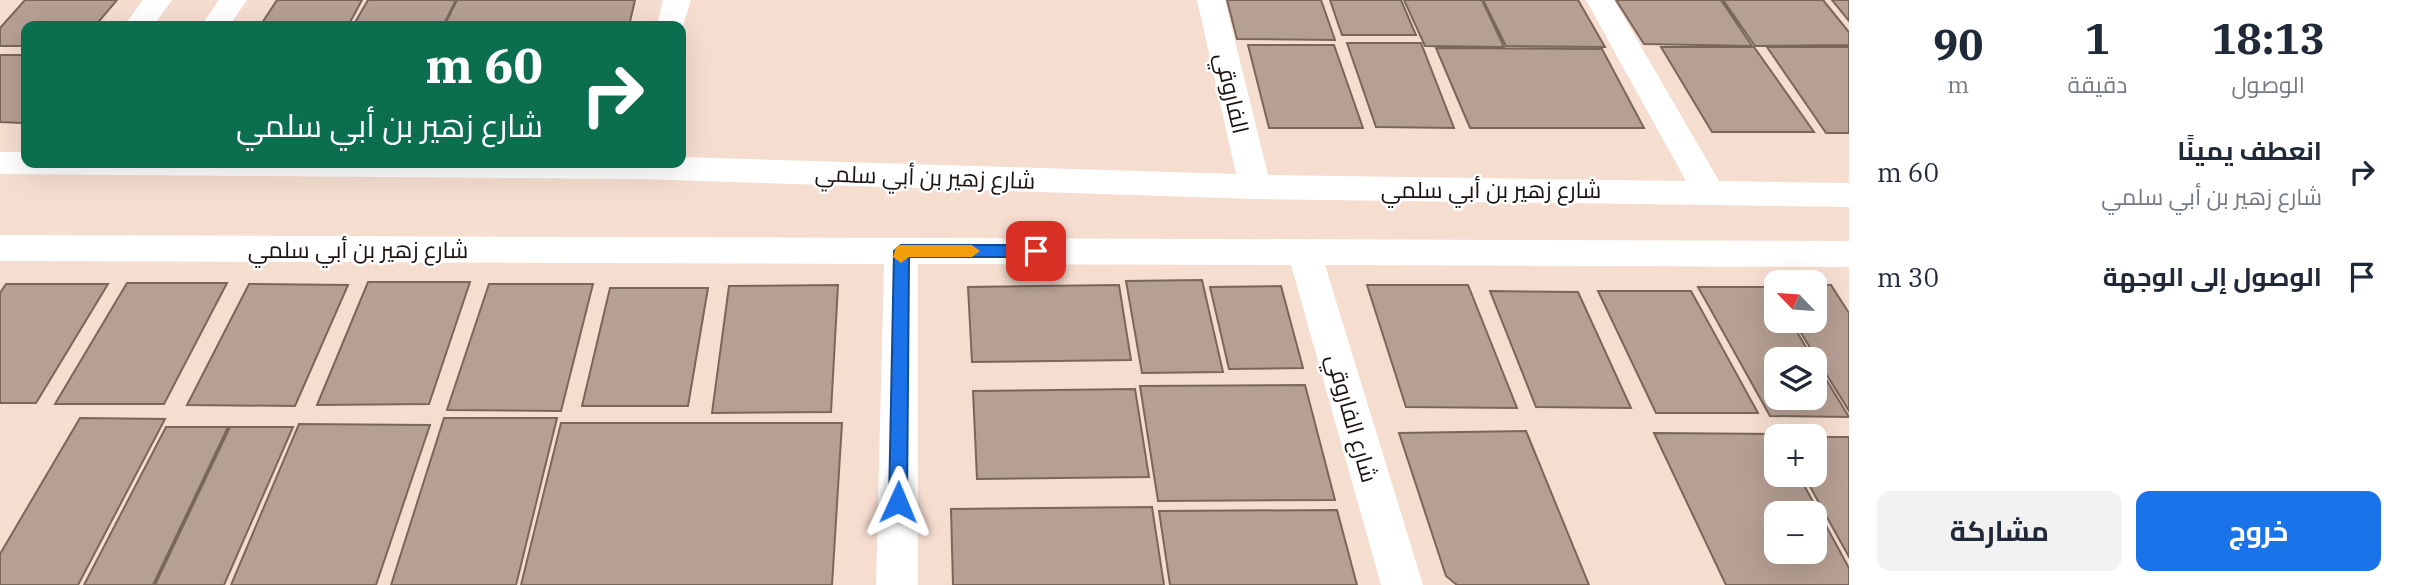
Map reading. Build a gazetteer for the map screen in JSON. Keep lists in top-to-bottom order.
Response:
{
  "streets": {
    "street": ["الفاروقي", "شارع زهير بن أبي سلمي", "شارع الفاروقي"]
  },
  "crossings": [
    ["الفاروقي", "شارع زهير بن أبي سلمي"],
    ["شارع زهير بن أبي سلمي", "شارع الفاروقي"]
  ],
  "north": "top left",
  "page": {
    "eta": [
      "18:13",
      "الوصول",
      "1",
      "دقيقة",
      "90",
      "m"
    ],
    "turn": ["60 m", "شارع زهير بن أبي سلمي"],
    "list": [
      {
        "name": "انعطف يمينًا",
        "note": "شارع زهير بن أبي سلمي",
        "value": "60 m"
      },
      {
        "name": "الوصول إلى الوجهة",
        "value": "30 m"
      }
    ],
    "map_buttons": ["+", "−"],
    "buttons": ["خروج", "مشاركة"]
  }
}
